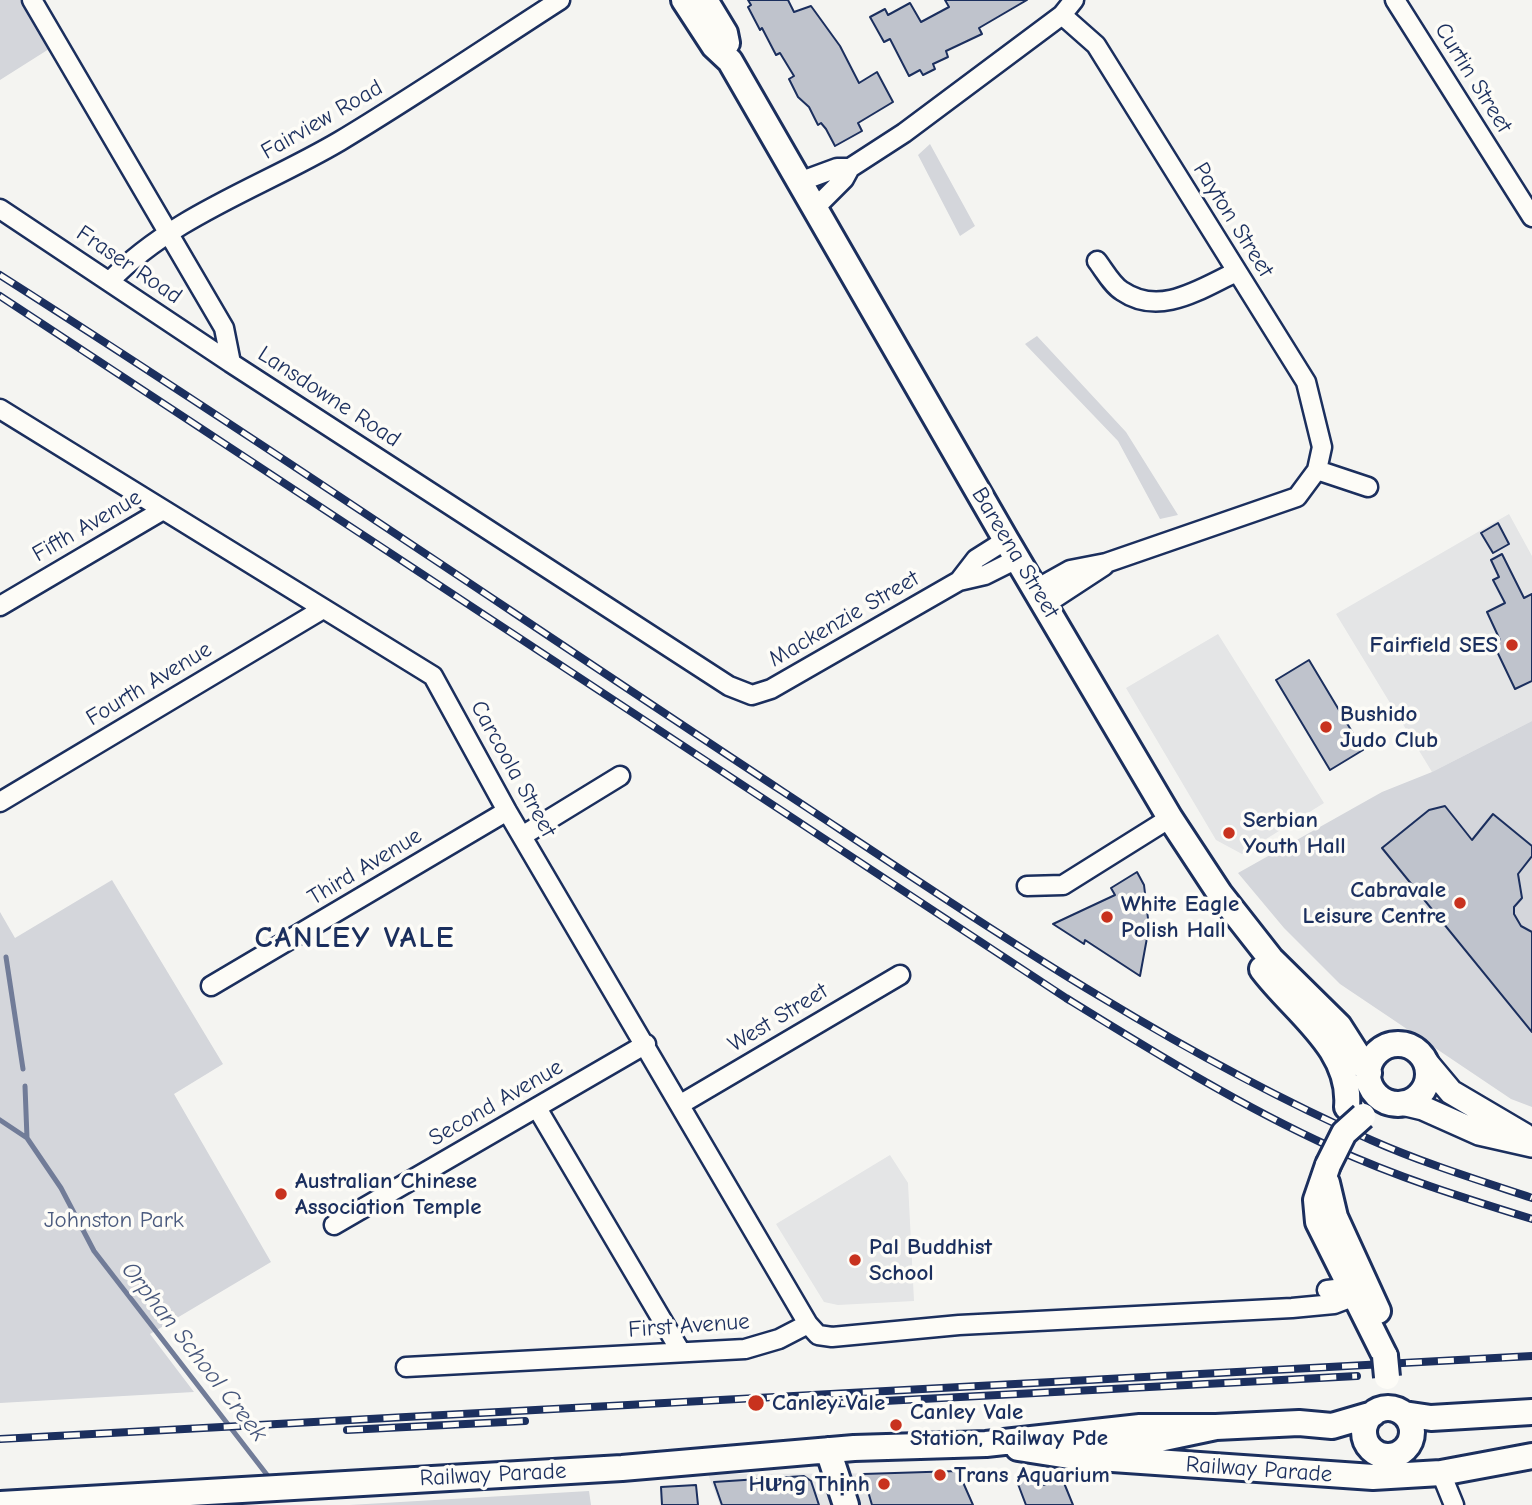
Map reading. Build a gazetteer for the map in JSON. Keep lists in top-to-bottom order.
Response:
{
  "streets": {
    "main road": ["Bareena Street", "Railway Parade"],
    "street": [
      "Curtin Street",
      "Fairview Road",
      "Payton Street",
      "Fraser Road",
      "Lansdowne Road",
      "Fifth Avenue",
      "Mackenzie Street",
      "Fourth Avenue",
      "Carcoola Street",
      "Third Avenue",
      "West Street",
      "Second Avenue",
      "First Avenue"
    ]
  },
  "crossings": [
    ["Fairview Road", "Fraser Road"],
    ["Fairview Road", "Lansdowne Road"],
    ["Fraser Road", "Lansdowne Road"],
    ["Lansdowne Road", "Mackenzie Street"],
    ["Fifth Avenue", "Carcoola Street"],
    ["Bareena Street", "Mackenzie Street"],
    ["Fourth Avenue", "Carcoola Street"],
    ["Carcoola Street", "Third Avenue"],
    ["Carcoola Street", "West Street"],
    ["Carcoola Street", "Second Avenue"],
    ["Carcoola Street", "First Avenue"]
  ],
  "districts": ["CANLEY VALE"],
  "water": ["Orphan School Creek"],
  "parks": ["Johnston Park"],
  "places": [
    "Fairfield SES",
    "Bushido Judo Club",
    "Serbian Youth Hall",
    "Cabravale Leisure Centre",
    "White Eagle Polish Hall",
    "Australian Chinese Association Temple",
    "Pal Buddhist School",
    "Canley Vale",
    "Canley Vale Station, Railway Pde",
    "Trans Aquarium",
    "Hưng Thịnh"
  ]
}
